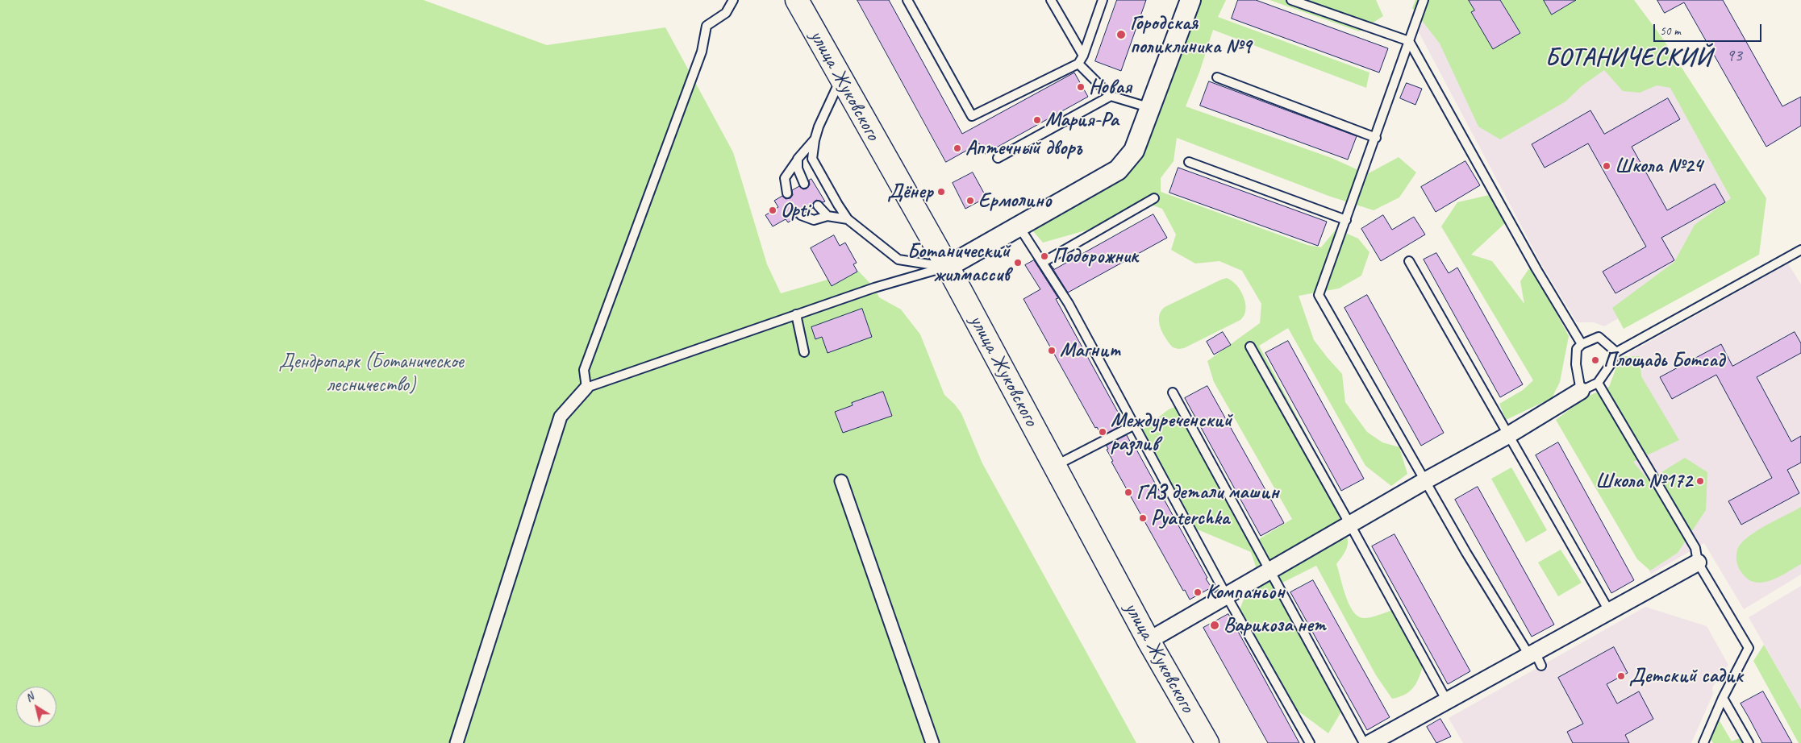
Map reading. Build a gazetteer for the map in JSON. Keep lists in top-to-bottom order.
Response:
{
  "streets": {
    "main road": ["улица Жуковского"]
  },
  "districts": ["БОТАНИЧЕСКИЙ"],
  "parks": ["Дендропарк (Ботаническое лесничество)"],
  "places": [
    "Городская поликлиника №9",
    "Новая",
    "Мария-Ра",
    "Аптечный дворъ",
    "Школа №24",
    "Дёнер",
    "Ермолино",
    "Opti",
    "Подорожник",
    "Ботанический жилмассив",
    "Магнит",
    "Площадь Ботсад",
    "Междуреченский разлив",
    "Школа №172",
    "ГАЗ детали машин",
    "Pyaterchka",
    "Компаньон",
    "Варикоза нет",
    "Детский садик"
  ],
  "house_numbers": ["93"],
  "scale_bar": "50 m",
  "north": "top left"
}
